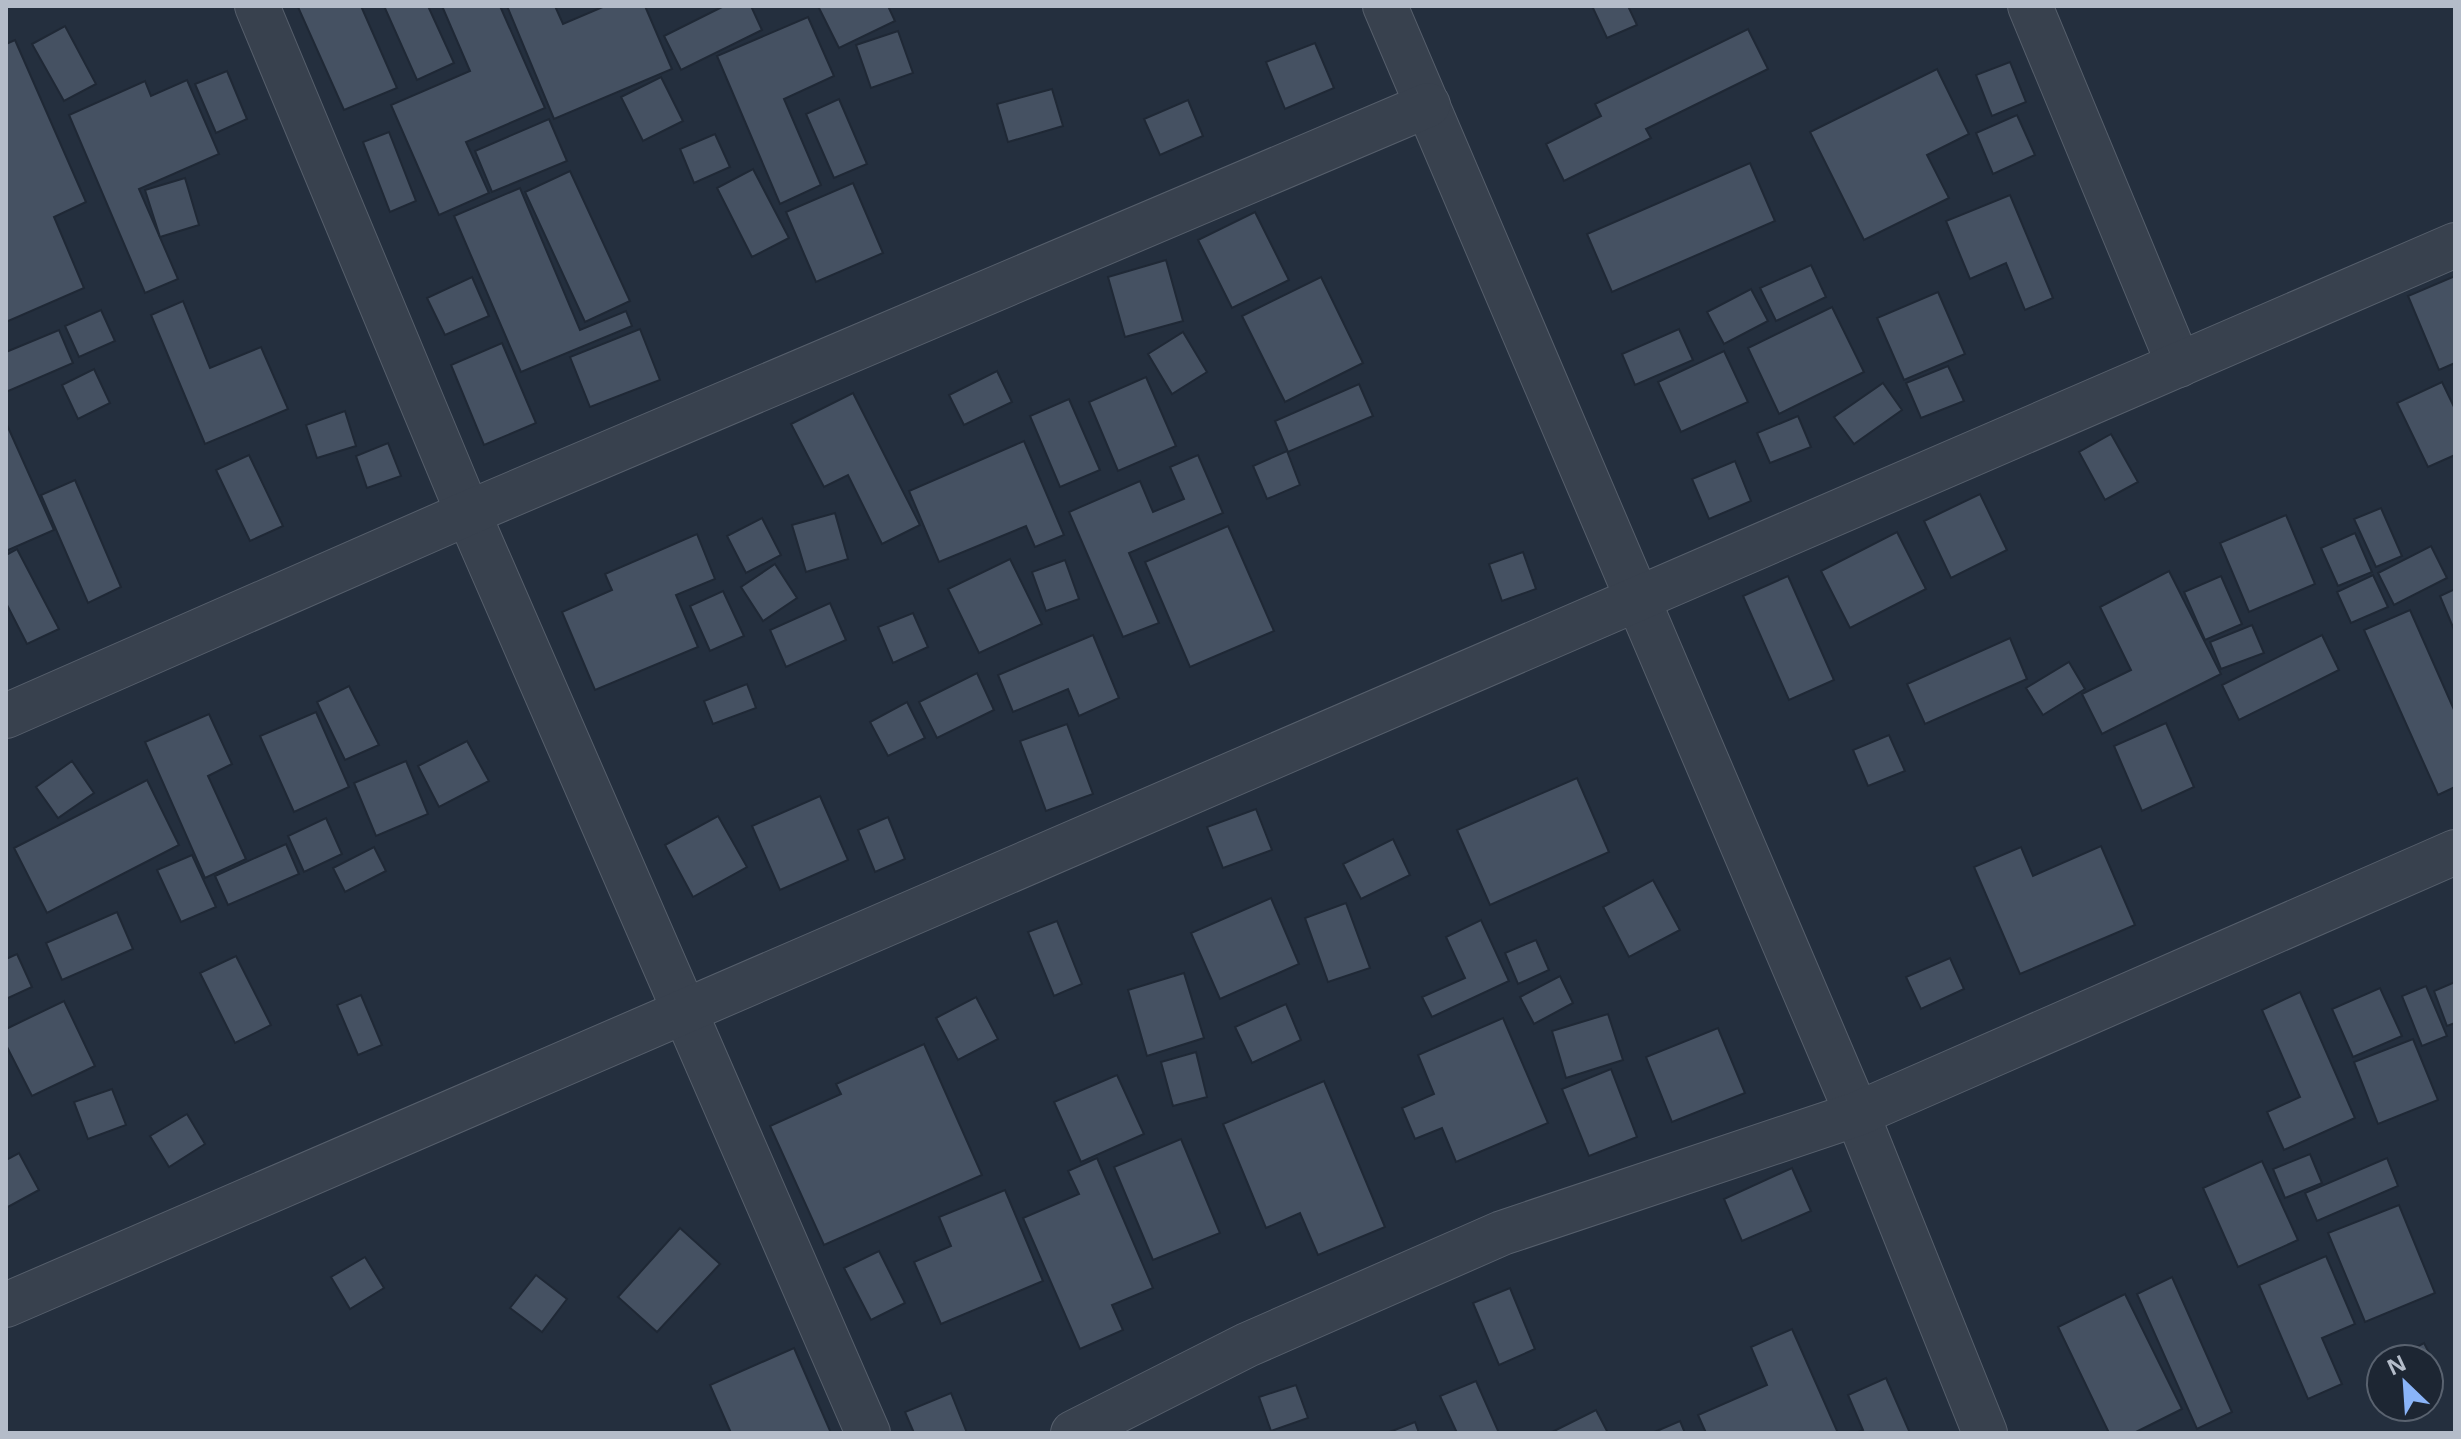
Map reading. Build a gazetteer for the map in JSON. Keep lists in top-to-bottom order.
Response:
{
  "north": "top left"
}
